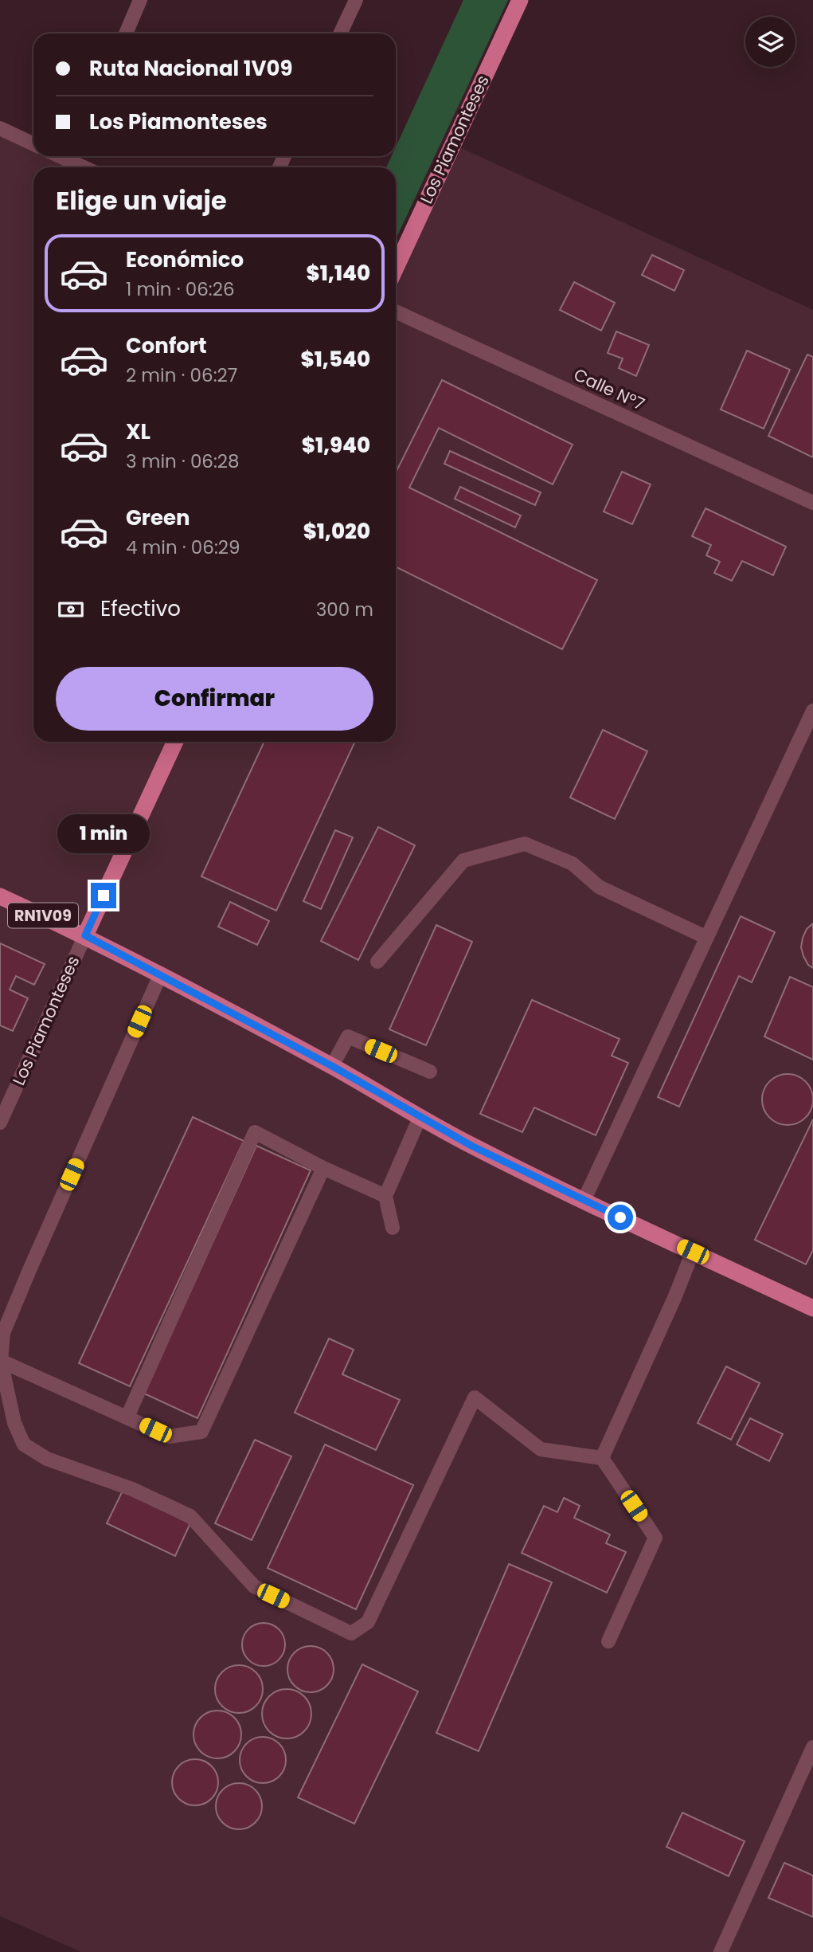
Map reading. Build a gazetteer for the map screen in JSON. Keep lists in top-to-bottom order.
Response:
{
  "streets": {
    "main road": ["Los Piamonteses", "RN1V09"],
    "street": ["Calle Nº7"]
  },
  "crossings": [
    ["Los Piamonteses", "RN1V09"]
  ],
  "page": {
    "banner": ["Ruta Nacional 1V09", "Los Piamonteses"],
    "heading": "Elige un viaje",
    "list": [
      {
        "name": "Económico",
        "note": "1 min · 06:26",
        "value": "$1,140"
      },
      {
        "name": "Confort",
        "note": "2 min · 06:27",
        "value": "$1,540"
      },
      {
        "name": "XL",
        "note": "3 min · 06:28",
        "value": "$1,940"
      },
      {
        "name": "Green",
        "note": "4 min · 06:29",
        "value": "$1,020"
      }
    ],
    "pay": ["Efectivo", "300 m"],
    "buttons": "Confirmar",
    "bubble": "1 min"
  }
}
